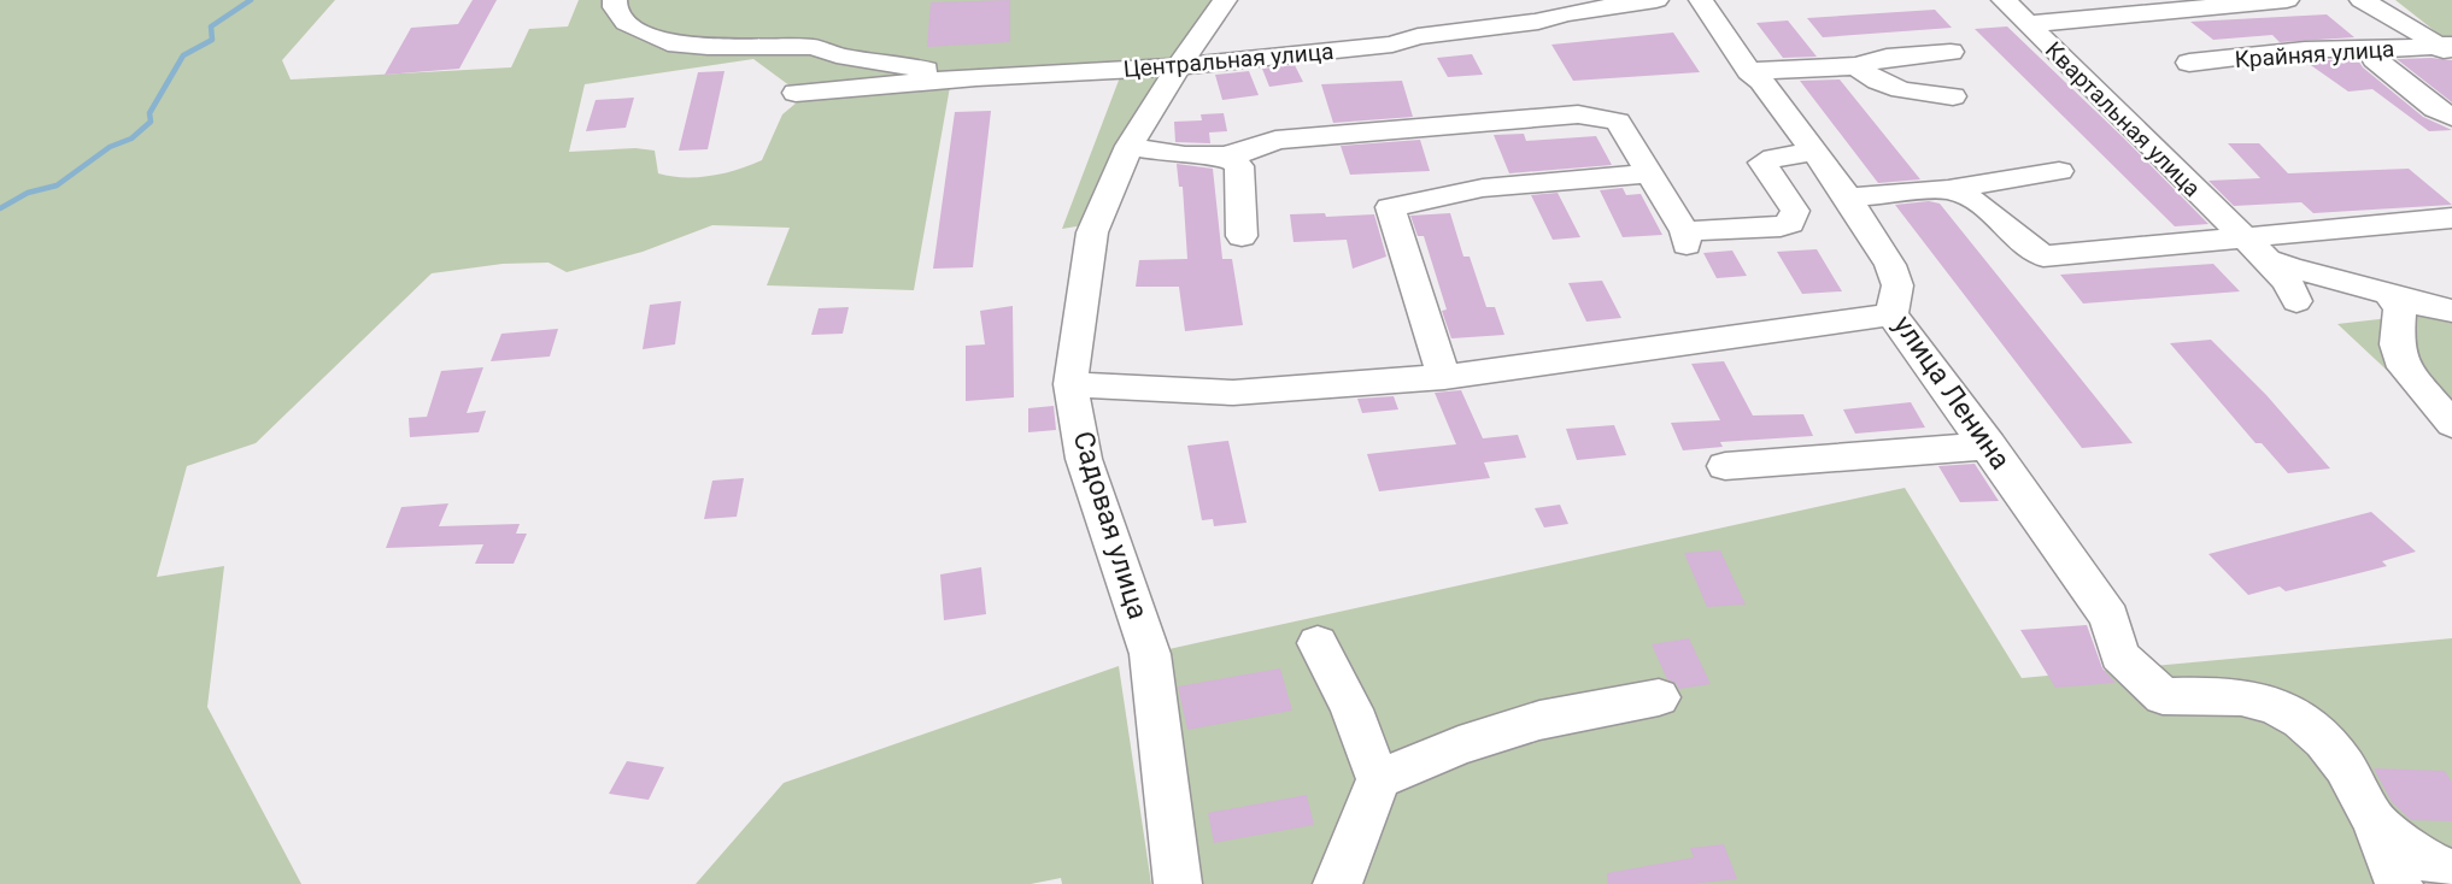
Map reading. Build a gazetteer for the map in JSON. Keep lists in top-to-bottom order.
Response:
{
  "streets": {
    "street": [
      "Крайняя улица",
      "Центральная улица",
      "Квартальная улица",
      "улица Ленина",
      "Садовая улица"
    ]
  },
  "crossings": [
    ["Центральная улица", "Садовая улица"]
  ]
}
